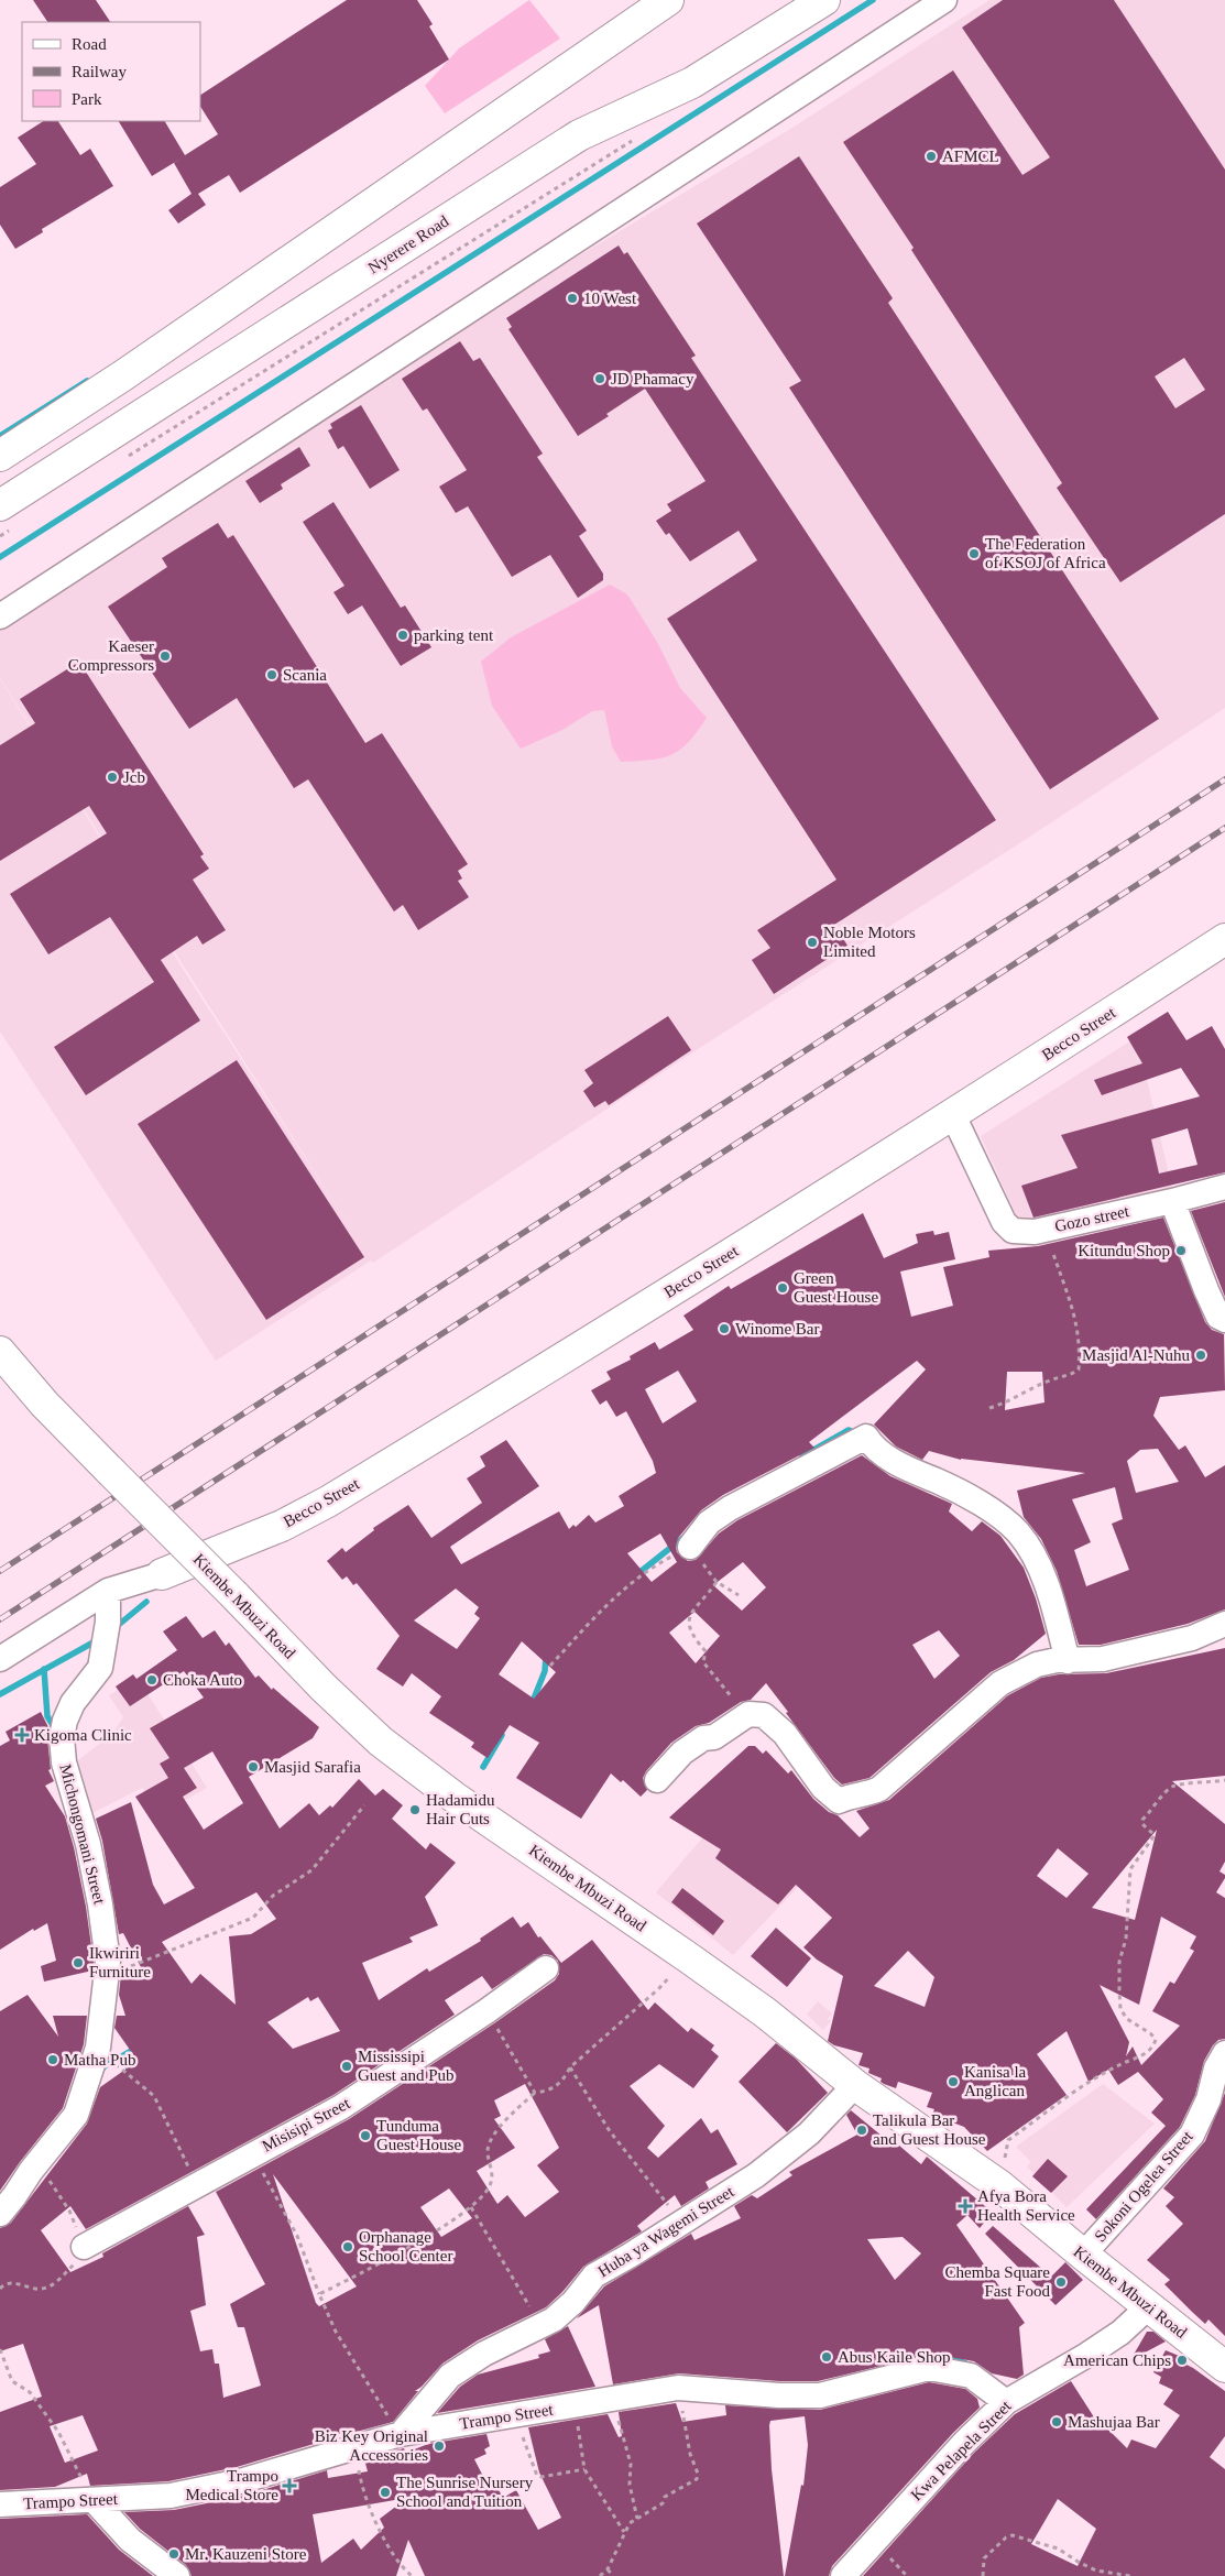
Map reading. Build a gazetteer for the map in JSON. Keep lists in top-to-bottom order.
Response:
{
  "streets": {
    "main road": ["Nyerere Road", "Becco Street", "Kiembe Mbuzi Road"],
    "street": [
      "Gozo street",
      "Michongomani Street",
      "Misisipi Street",
      "Sokoni Ogelea Street",
      "Huba ya Wagemi Street",
      "Trampo Street",
      "Kwa Pelapela Street"
    ]
  },
  "crossings": [
    ["Becco Street", "Gozo street"],
    ["Kiembe Mbuzi Road", "Sokoni Ogelea Street"],
    ["Kiembe Mbuzi Road", "Huba ya Wagemi Street"],
    ["Kiembe Mbuzi Road", "Kwa Pelapela Street"],
    ["Huba ya Wagemi Street", "Trampo Street"],
    ["Trampo Street", "Kwa Pelapela Street"]
  ],
  "places": {
    "other": [
      "AFMCL",
      "10 West",
      "JD Phamacy",
      "The Federation of KSOJ of Africa",
      "parking tent",
      "Kaeser Compressors",
      "Scania",
      "Jcb",
      "Noble Motors Limited",
      "Kitundu Shop",
      "Green Guest House",
      "Winome Bar",
      "Masjid Al-Nuhu",
      "Choka Auto",
      "Masjid Sarafia",
      "Hadamidu Hair Cuts",
      "Ikwiriri Furniture",
      "Matha Pub",
      "Mississipi Guest and Pub",
      "Kanisa la Anglican",
      "Talikula Bar and Guest House",
      "Tunduma Guest House",
      "Orphanage School Center",
      "Chemba Square Fast Food",
      "Abus Kaile Shop",
      "American Chips",
      "Mashujaa Bar",
      "Biz Key Original Accessories",
      "The Sunrise Nursery School and Tuition",
      "Mr. Kauzeni Store"
    ],
    "health": ["Kigoma Clinic", "Afya Bora Health Service", "Trampo Medical Store"]
  },
  "legend": ["Road", "Railway", "Park"]
}
